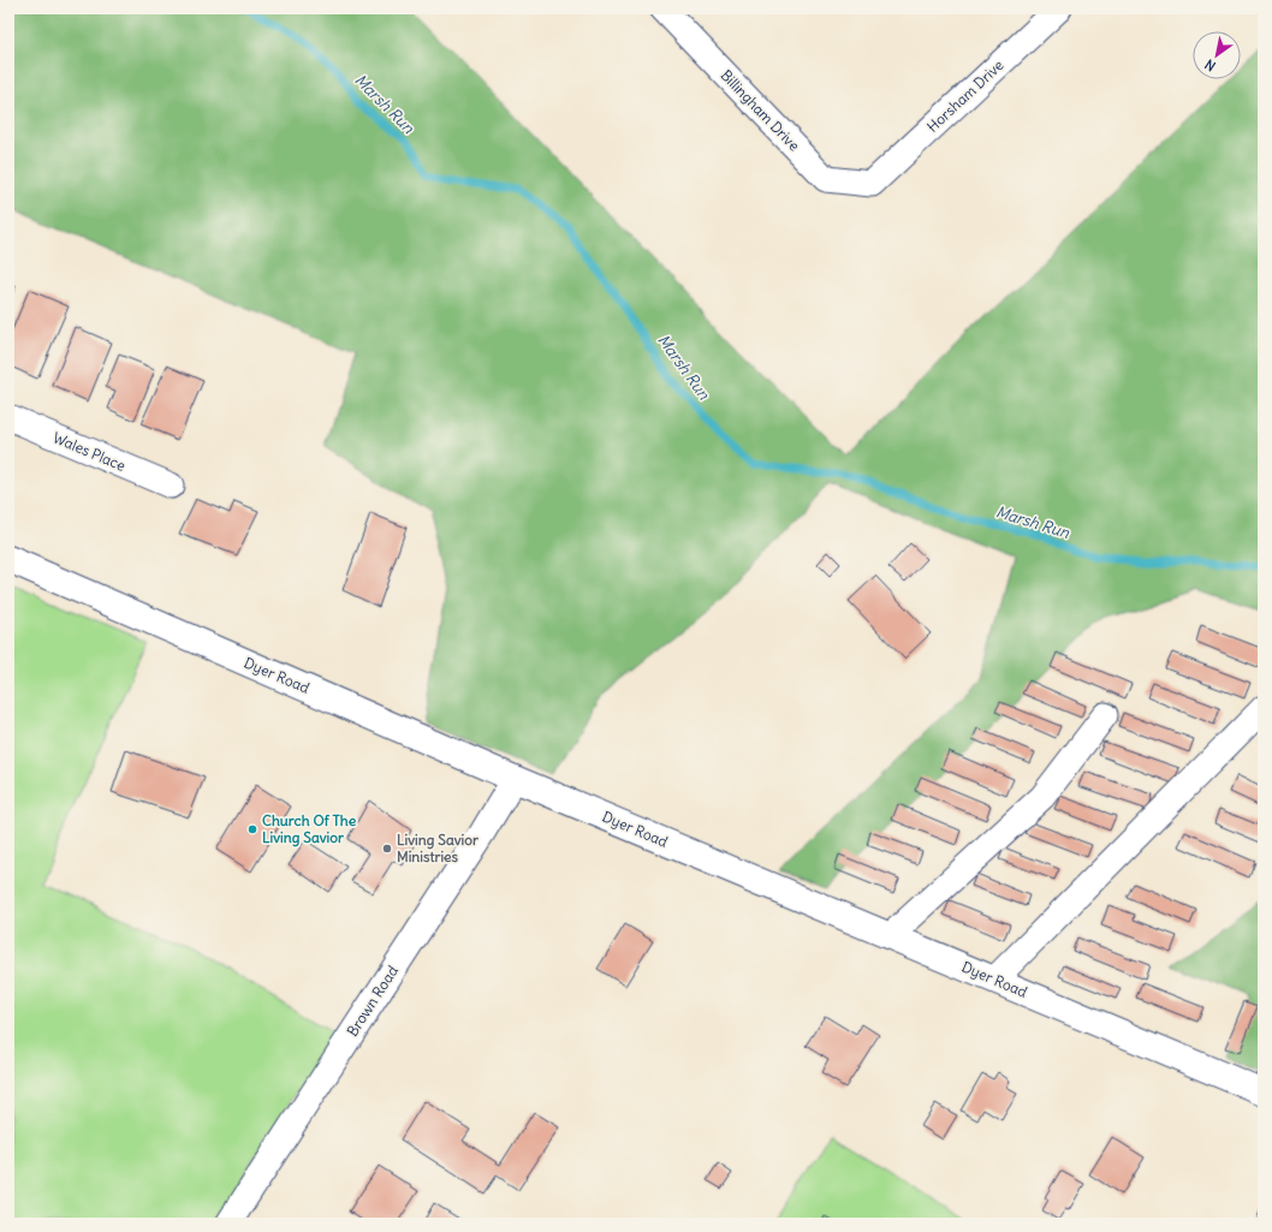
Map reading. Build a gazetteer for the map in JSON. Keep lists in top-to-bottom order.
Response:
{
  "streets": {
    "street": [
      "Horsham Drive",
      "Billingham Drive",
      "Wales Place",
      "Dyer Road",
      "Brown Road"
    ]
  },
  "crossings": [
    ["Horsham Drive", "Billingham Drive"],
    ["Dyer Road", "Brown Road"]
  ],
  "water": ["Marsh Run"],
  "places": ["Church Of The Living Savior", "Living Savior Ministries"],
  "north": "bottom left"
}
